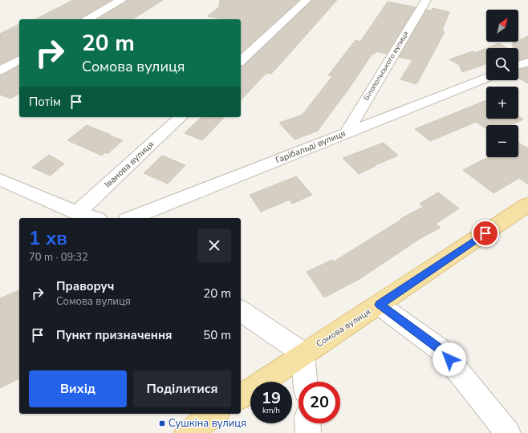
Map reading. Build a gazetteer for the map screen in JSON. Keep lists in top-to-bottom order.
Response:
{
  "streets": {
    "main road": ["Сомова вулиця"],
    "street": ["Білопольського вулиця", "Гарібальді вулиця", "Іванова вулиця"]
  },
  "crossings": [
    ["Білопольського вулиця", "Гарібальді вулиця"]
  ],
  "places": {
    "transit": ["Сушкіна вулиця"]
  },
  "north": "top right",
  "page": {
    "map_buttons": ["+", "−"],
    "turn": ["20 m", "Сомова вулиця"],
    "then": "Потім",
    "heading": ["1 хв", "70 m · 09:32"],
    "list": [
      {
        "name": "Праворуч",
        "note": "Сомова вулиця",
        "value": "20 m"
      },
      {
        "name": "Пункт призначення",
        "value": "50 m"
      }
    ],
    "buttons": ["Вихід", "Поділитися"],
    "speed": "19 km/h",
    "limit": "20"
  }
}
